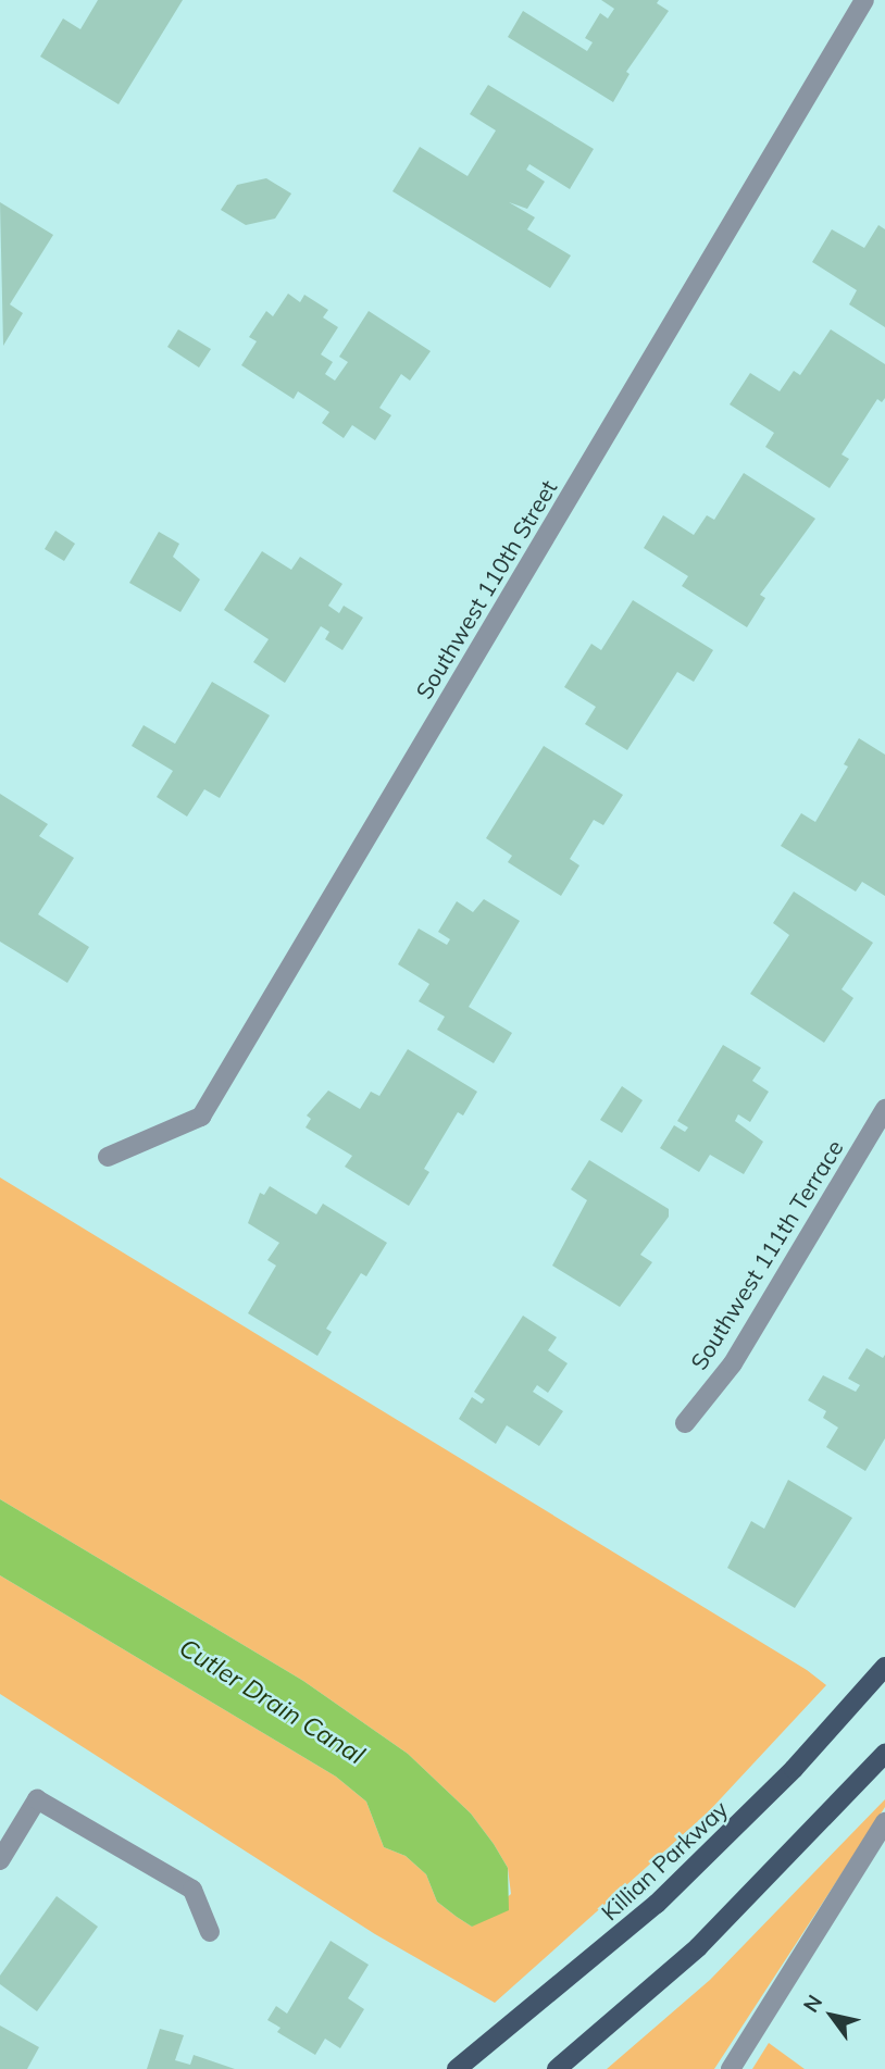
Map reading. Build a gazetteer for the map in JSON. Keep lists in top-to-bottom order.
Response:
{
  "streets": {
    "main road": ["Killian Parkway"],
    "street": ["Southwest 110th Street", "Southwest 111th Terrace"]
  },
  "water": ["Cutler Drain Canal"],
  "north": "top left"
}
